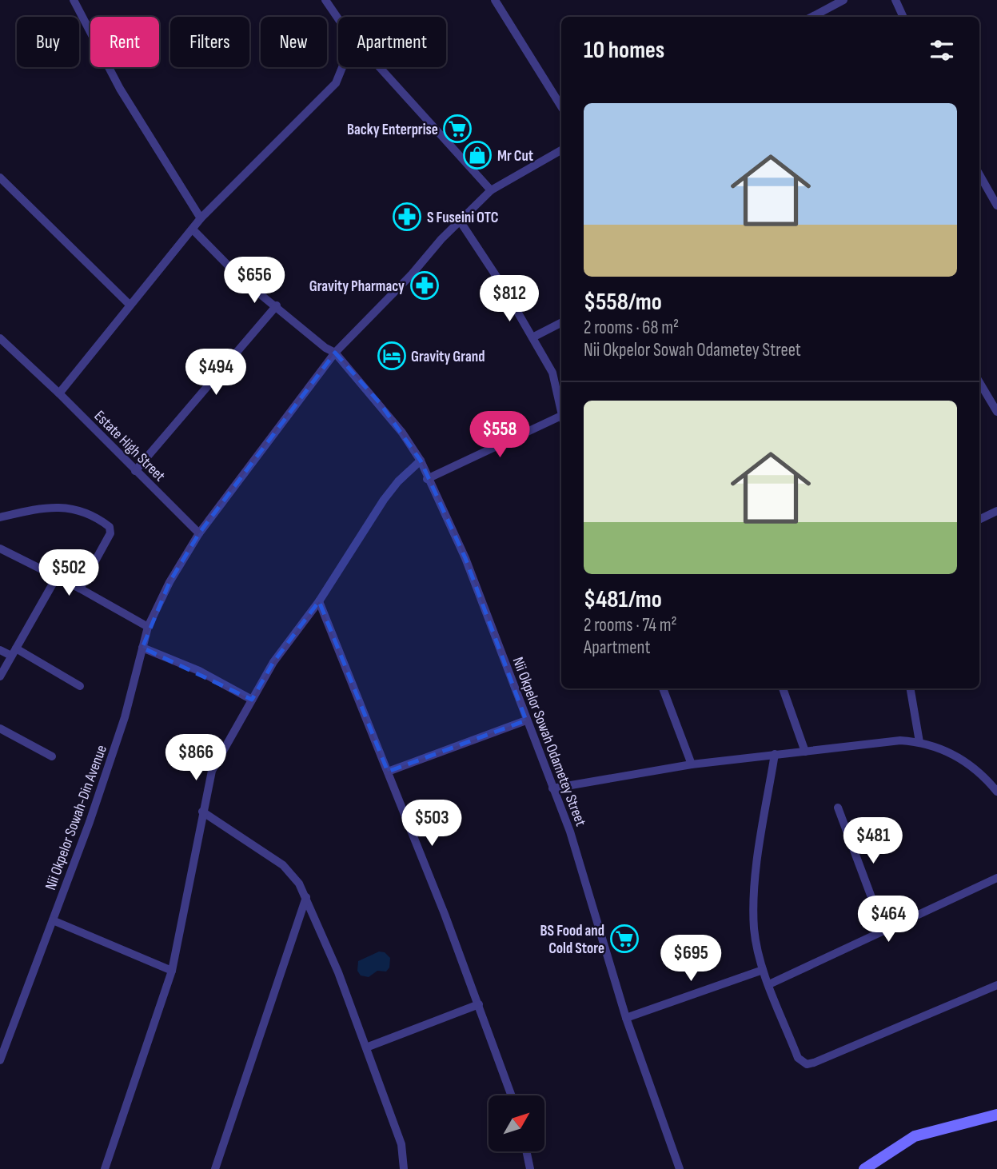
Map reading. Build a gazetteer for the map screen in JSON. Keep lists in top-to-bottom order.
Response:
{
  "streets": {
    "street": ["Estate High Street", "Nii Okpelor Sowah Odametey Street", "Nii Okpelor Sowah-Din Avenue"]
  },
  "crossings": [
    ["Estate High Street", "Nii Okpelor Sowah-Din Avenue"]
  ],
  "places": {
    "supermarket": ["Backy Enterprise", "BS Food and Cold Store"],
    "shop": ["Mr Cut"],
    "pharmacy": ["S Fuseini OTC", "Gravity Pharmacy"],
    "hotel": ["Gravity Grand"]
  },
  "north": "top right",
  "page": {
    "chip": [
      "Buy",
      "Rent",
      "Filters",
      "New",
      "Apartment"
    ],
    "heading": "10 homes",
    "list": [
      {
        "name": "$558/mo",
        "note": "2 rooms · 68 m² · Nii Okpelor Sowah Odametey Street"
      },
      {
        "name": "$481/mo",
        "note": "2 rooms · 74 m² · Apartment"
      }
    ],
    "price": [
      "$656",
      "$812",
      "$494",
      "$558",
      "$502",
      "$866",
      "$503",
      "$481",
      "$464",
      "$695"
    ]
  }
}
